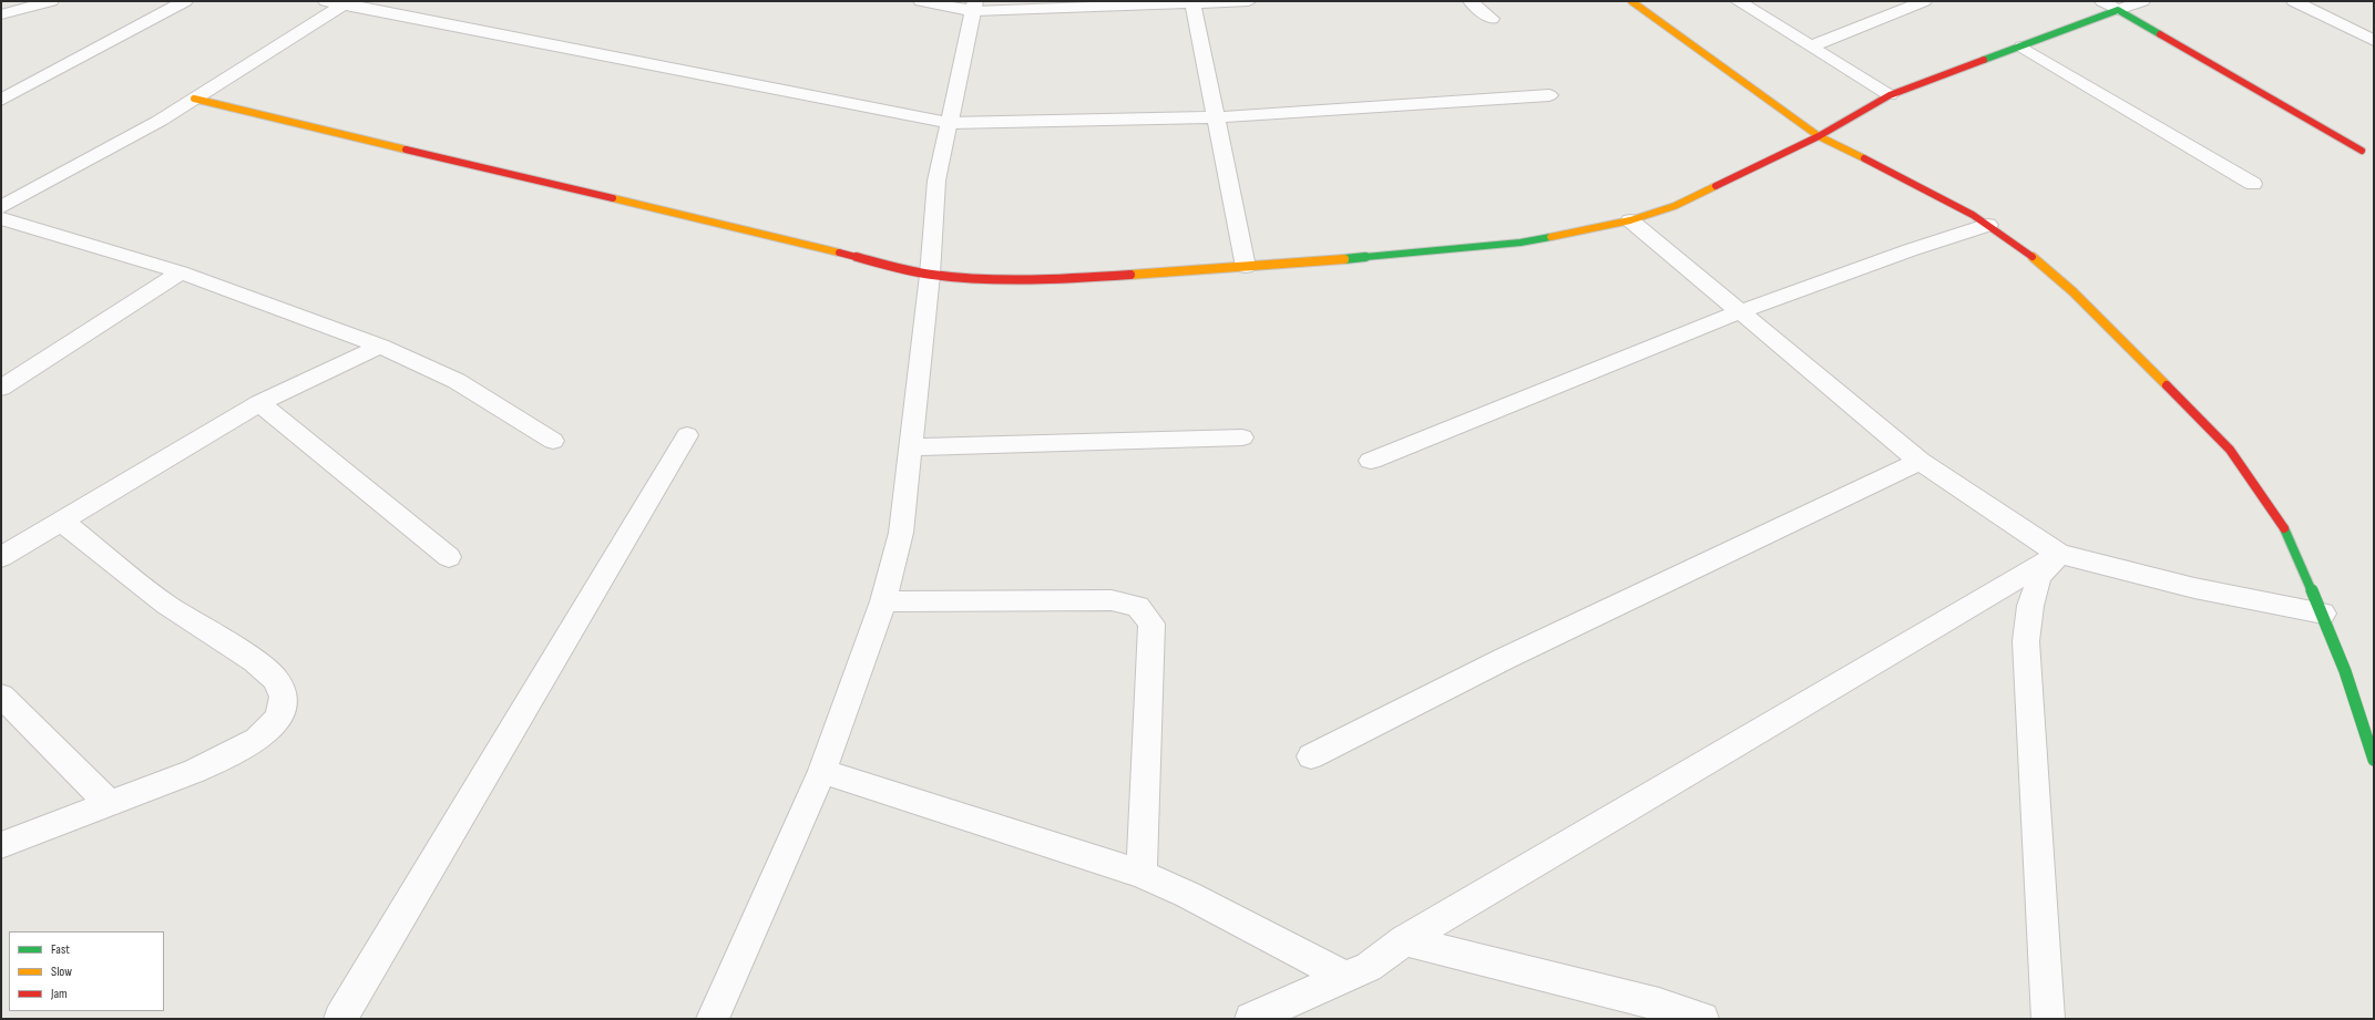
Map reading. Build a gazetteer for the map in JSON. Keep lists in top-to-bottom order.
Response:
{
  "legend": ["Fast", "Slow", "Jam"]
}
